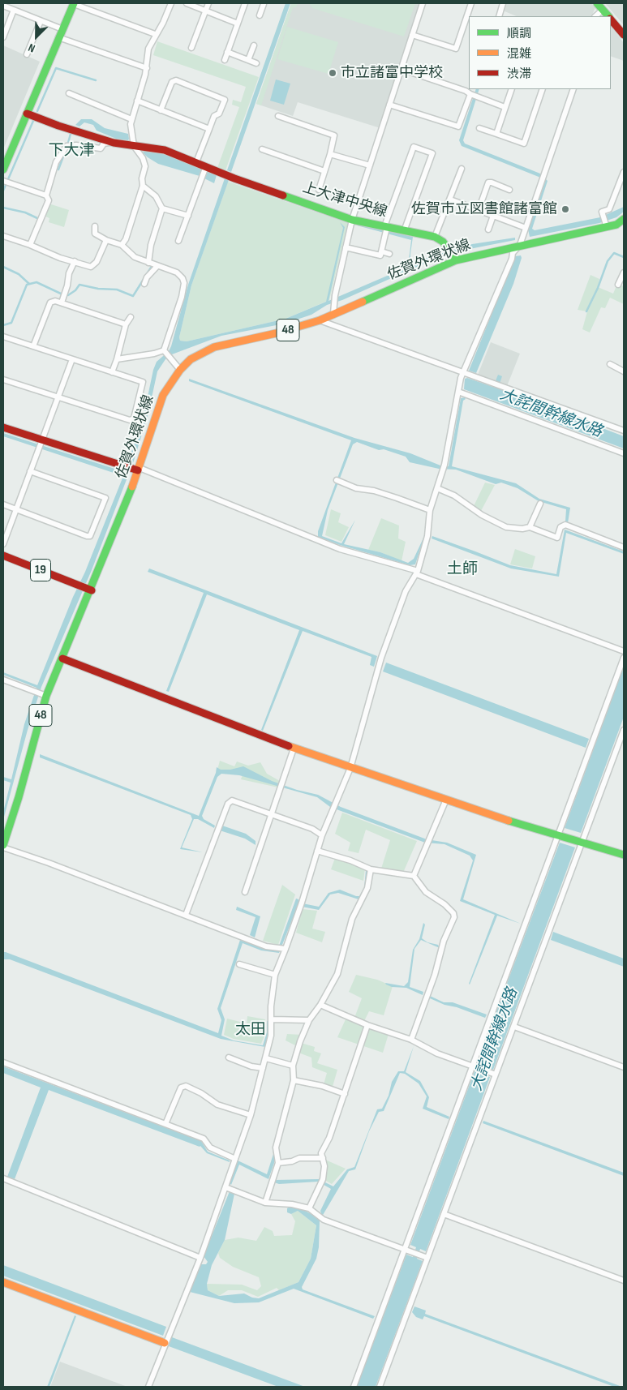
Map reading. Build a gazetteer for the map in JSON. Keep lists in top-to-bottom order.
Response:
{
  "streets": {
    "main road": [
      "上大津中央線",
      "佐賀外環状線",
      "48",
      "19"
    ]
  },
  "crossings": [
    ["上大津中央線", "佐賀外環状線"],
    ["佐賀外環状線", "19"]
  ],
  "districts": ["下大津", "土師", "太田"],
  "water": ["大詫間幹線水路"],
  "places": ["市立諸富中学校", "佐賀市立図書館諸富館"],
  "legend": ["順調", "混雑", "渋滞"],
  "north": "bottom left"
}
